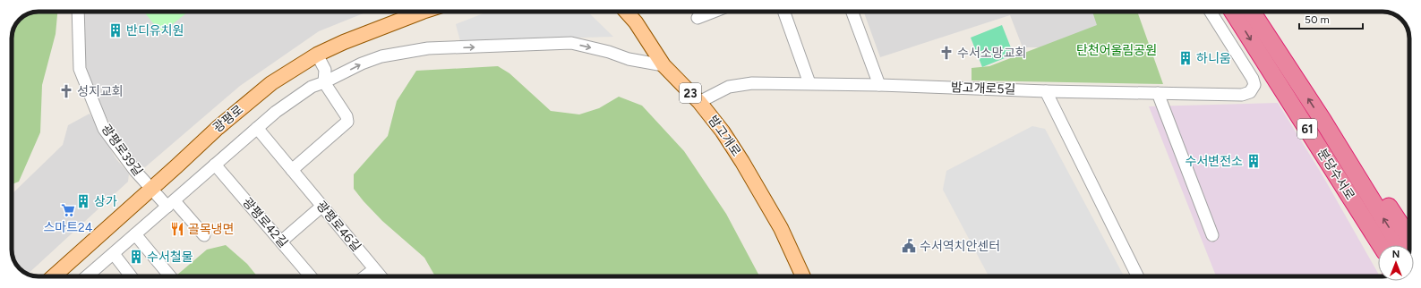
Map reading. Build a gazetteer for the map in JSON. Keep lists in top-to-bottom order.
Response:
{
  "streets": {
    "highway": ["61", "분당수서로"],
    "main road": ["23", "광평로", "밤고개로"],
    "street": [
      "밤고개로5길",
      "광평로39길",
      "광평로42길",
      "광평로46길"
    ]
  },
  "crossings": [
    ["밤고개로5길", "밤고개로"],
    ["광평로", "광평로39길"]
  ],
  "parks": ["탄천어울림공원"],
  "places": {
    "building": [
      "반디유치원",
      "하니움",
      "수서변전소",
      "상가",
      "수서철물"
    ],
    "church": ["수서소망교회", "성지교회"],
    "supermarket": ["스마트24"],
    "restaurant": ["골목냉면"],
    "public building": ["수서역치안센터"]
  },
  "scale_bar": "50 m",
  "north": "top"
}
